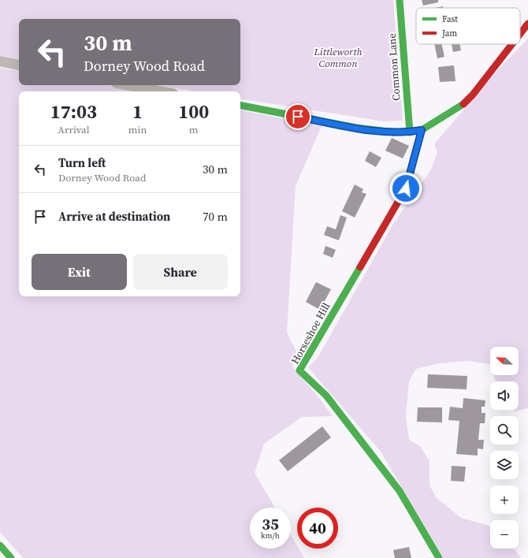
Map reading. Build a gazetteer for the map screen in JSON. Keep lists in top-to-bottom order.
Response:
{
  "streets": {
    "street": ["Common Lane", "Horseshoe Hill"]
  },
  "parks": ["Littleworth Common"],
  "legend": ["Fast", "Jam"],
  "north": "top left",
  "page": {
    "turn": ["30 m", "Dorney Wood Road"],
    "eta": [
      "17:03",
      "Arrival",
      "1",
      "min",
      "100",
      "m"
    ],
    "list": [
      {
        "name": "Turn left",
        "note": "Dorney Wood Road",
        "value": "30 m"
      },
      {
        "name": "Arrive at destination",
        "value": "70 m"
      }
    ],
    "buttons": ["Exit", "Share"],
    "map_buttons": ["+", "−"],
    "speed": "35 km/h",
    "limit": "40"
  }
}
